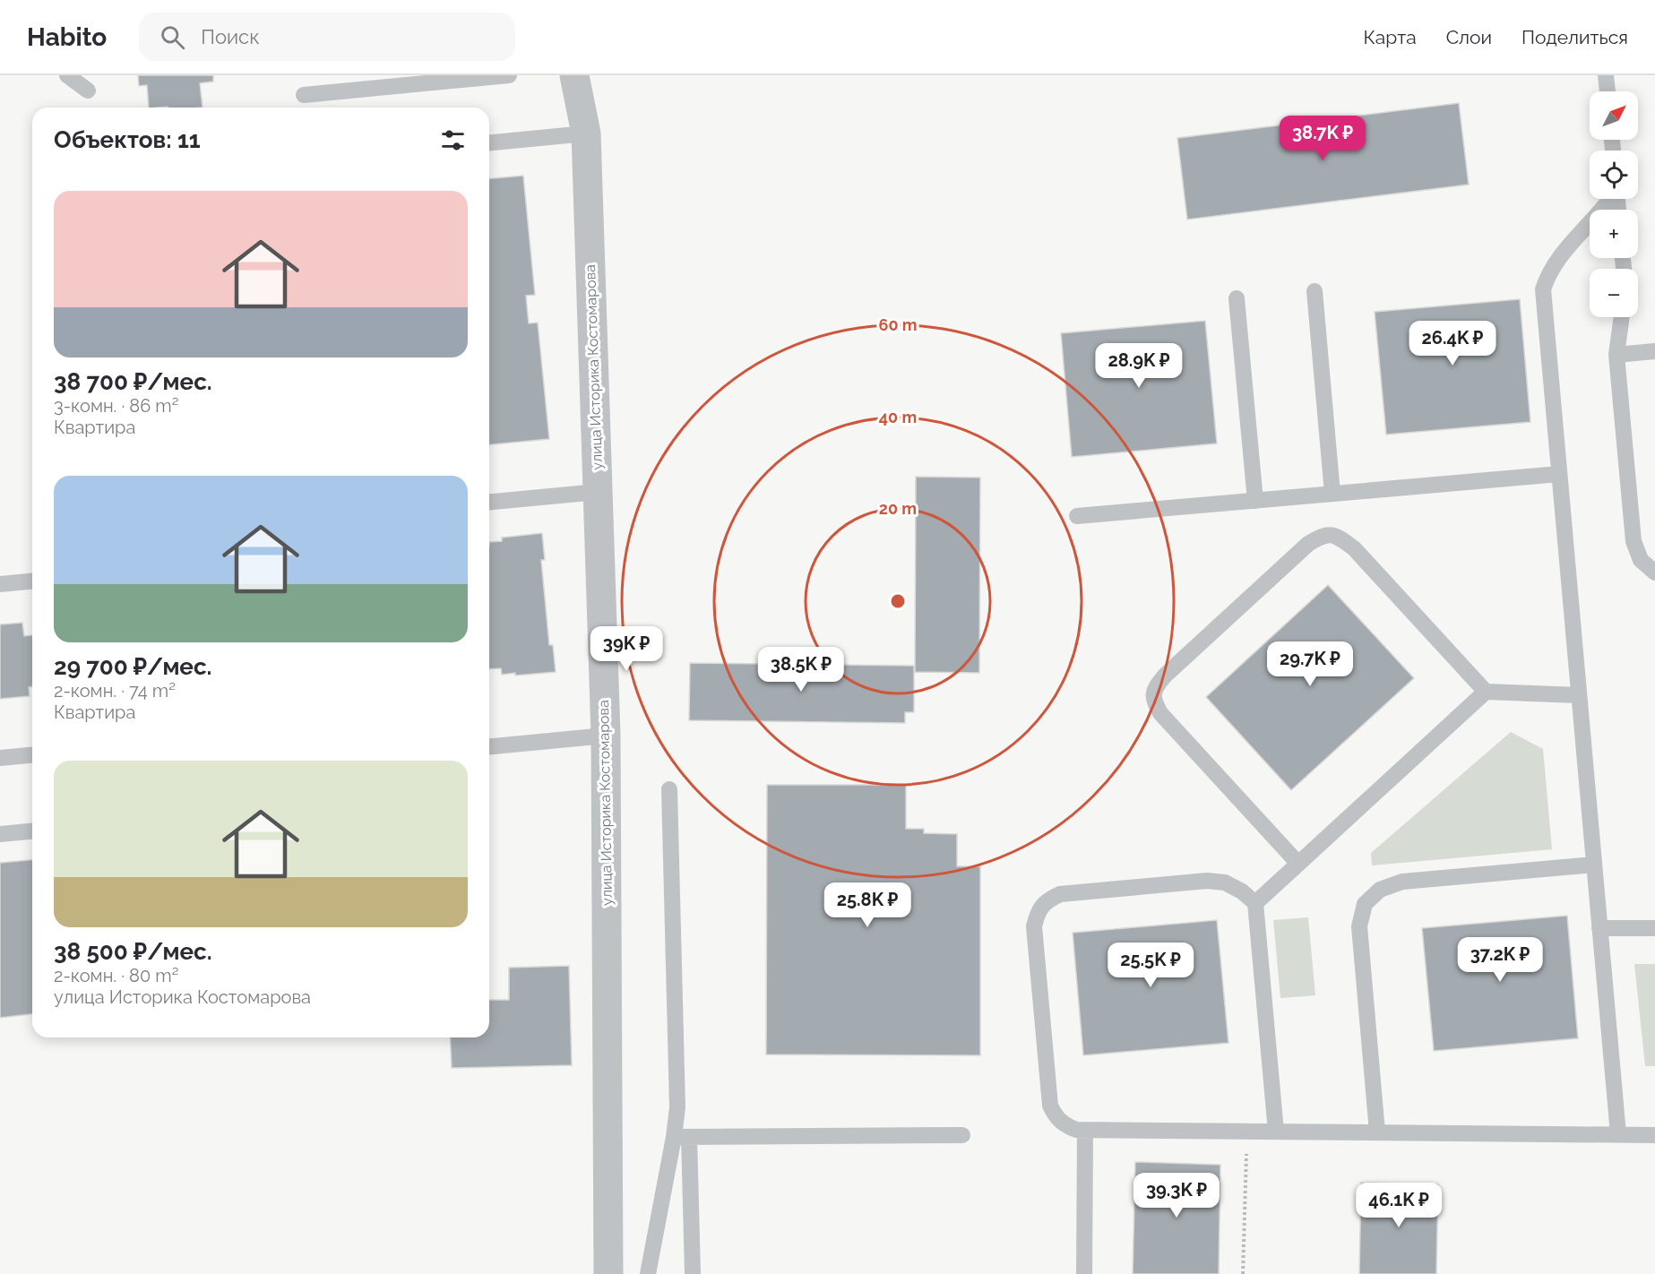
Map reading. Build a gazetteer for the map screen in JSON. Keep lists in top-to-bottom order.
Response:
{
  "streets": {
    "street": ["улица Историка Костомарова"]
  },
  "north": "top right",
  "page": {
    "header": "Habito",
    "search": "Поиск",
    "nav": ["Карта", "Слои", "Поделиться"],
    "map_buttons": ["+", "−"],
    "heading": "Объектов: 11",
    "price": [
      "38.7K ₽",
      "26.4K ₽",
      "28.9K ₽",
      "39K ₽",
      "29.7K ₽",
      "38.5K ₽",
      "25.8K ₽",
      "37.2K ₽",
      "25.5K ₽",
      "39.3K ₽",
      "46.1K ₽"
    ],
    "list": [
      {
        "name": "38 700 ₽/мес.",
        "note": "3-комн. · 86 m² · Квартира"
      },
      {
        "name": "29 700 ₽/мес.",
        "note": "2-комн. · 74 m² · Квартира"
      },
      {
        "name": "38 500 ₽/мес.",
        "note": "2-комн. · 80 m² · улица Историка Костомарова"
      }
    ]
  },
  "rings": ["60 m", "40 m", "20 m"]
}
